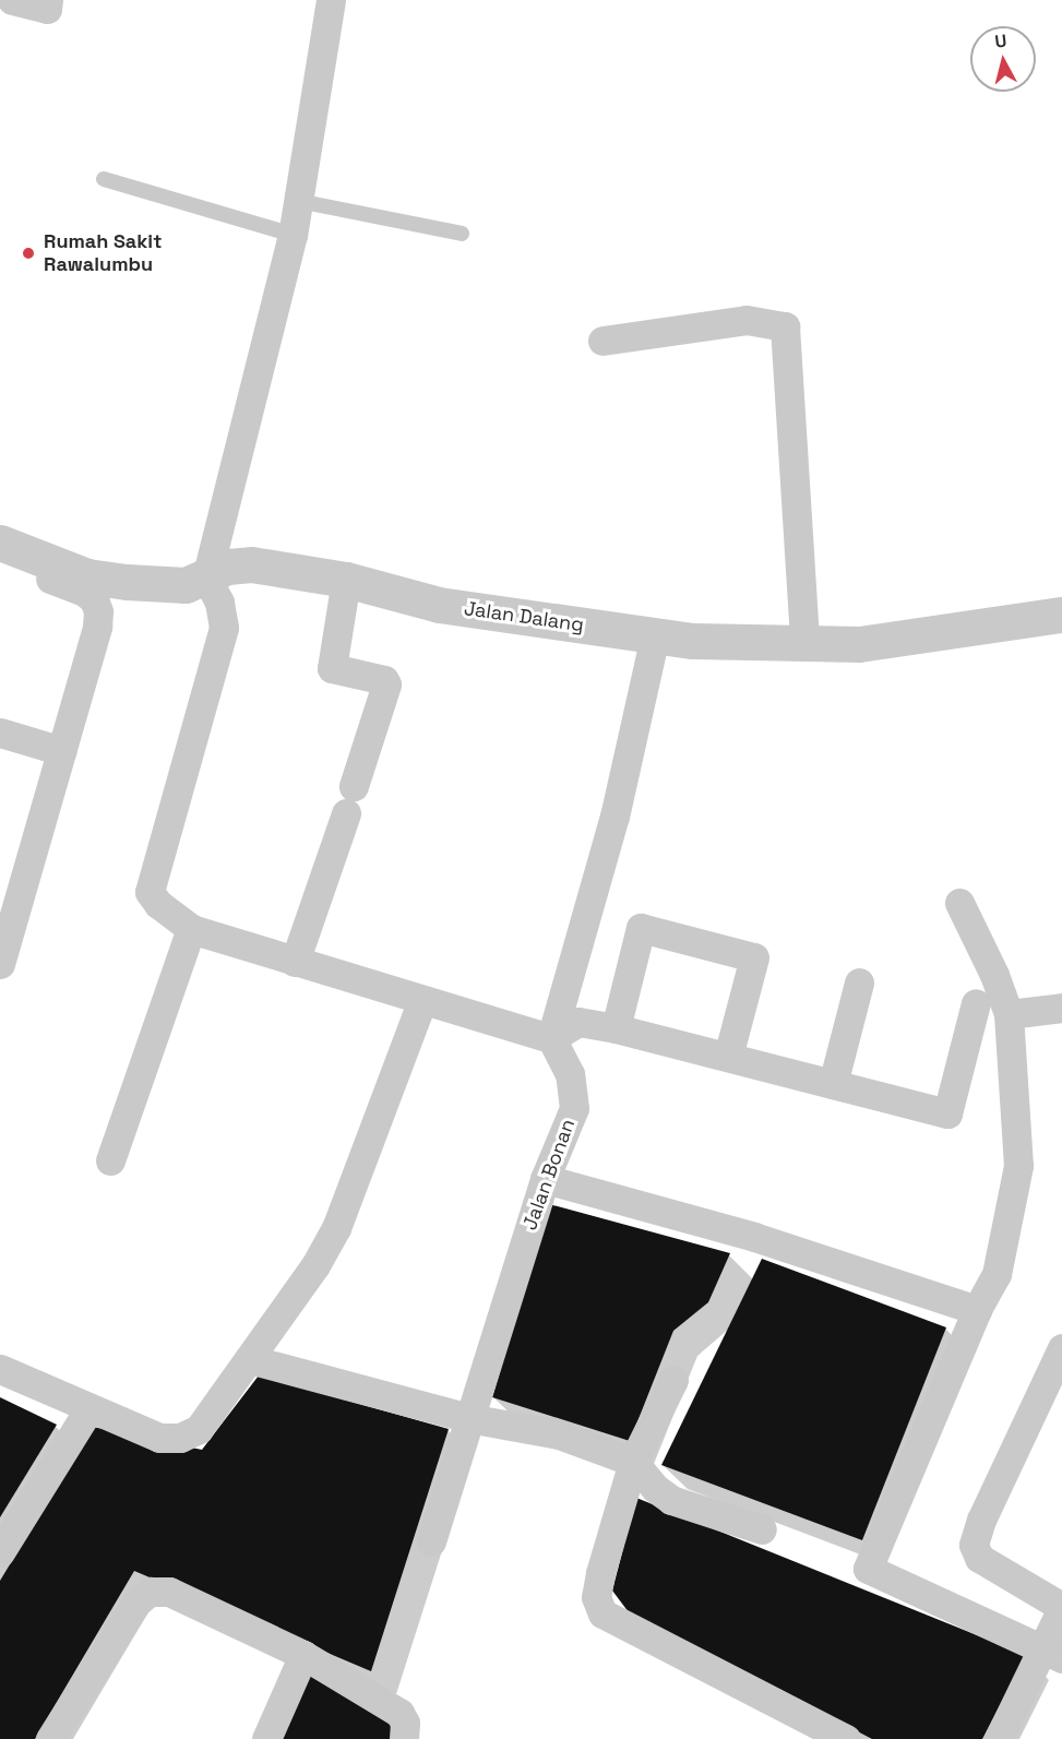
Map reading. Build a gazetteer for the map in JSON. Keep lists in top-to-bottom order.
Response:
{
  "streets": {
    "street": ["Jalan Dalang", "Jalan Bonan"]
  },
  "places": ["Rumah Sakit Rawalumbu"],
  "north": "top"
}
